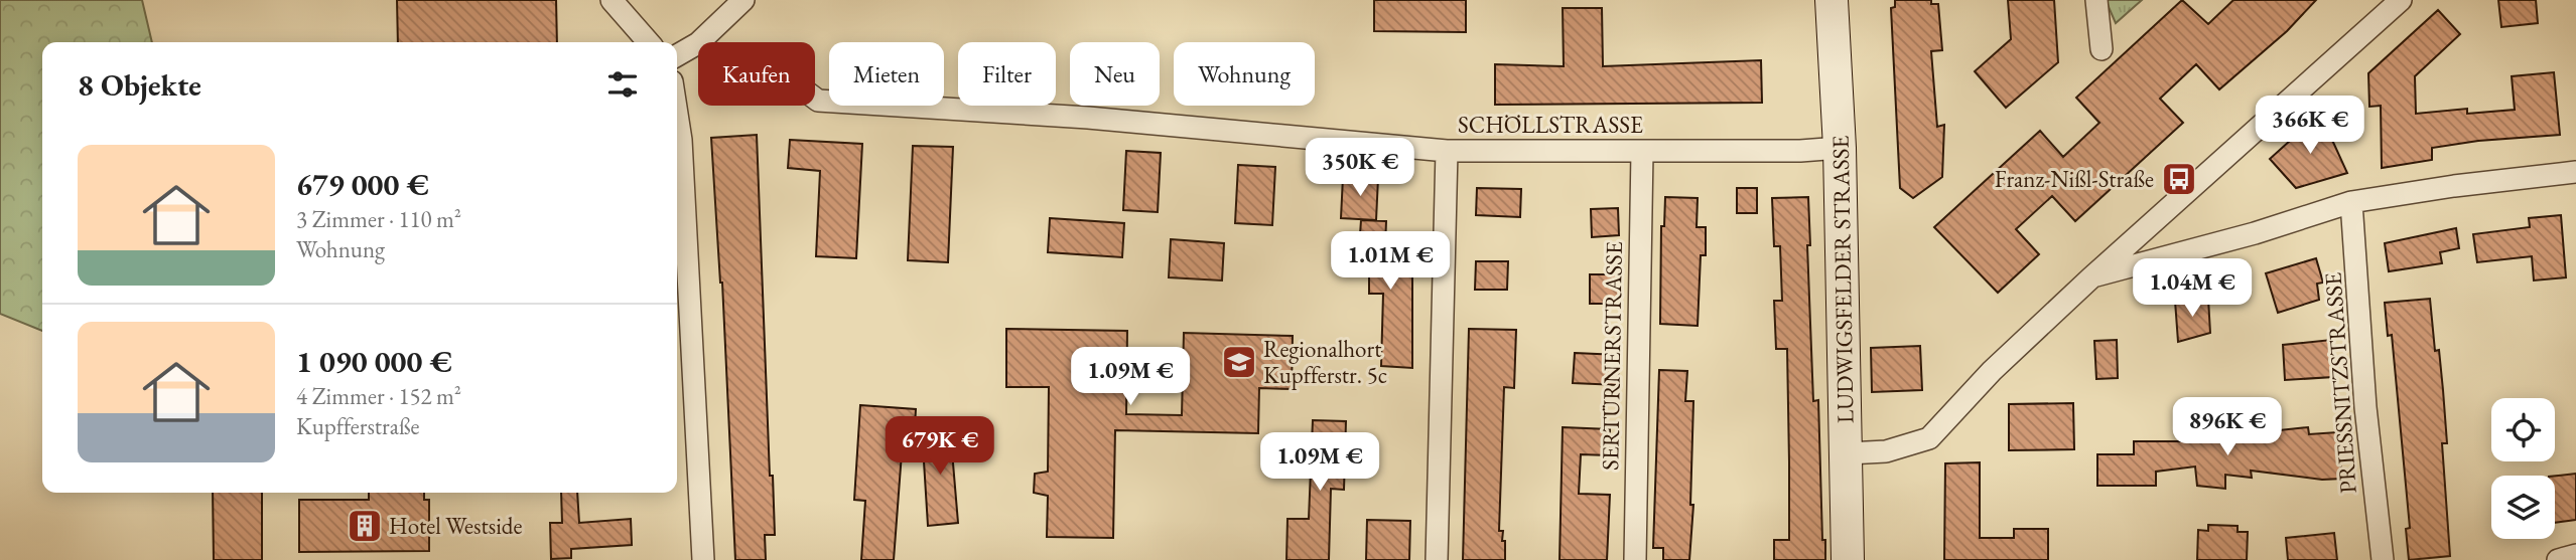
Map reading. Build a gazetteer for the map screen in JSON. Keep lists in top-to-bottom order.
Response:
{
  "streets": {
    "street": [
      "SCHÖLLSTRASSE",
      "LUDWIGSFELDER STRASSE",
      "SERTÜRNERSTRASSE",
      "PRIESSNITZSTRASSE"
    ]
  },
  "crossings": [
    ["SCHÖLLSTRASSE", "LUDWIGSFELDER STRASSE"],
    ["SCHÖLLSTRASSE", "SERTÜRNERSTRASSE"]
  ],
  "places": {
    "bus stop": ["Franz-Nißl-Straße"],
    "school or university": ["Regionalhort Kupfferstr. 5c"],
    "building": ["Hotel Westside"]
  },
  "page": {
    "chip": [
      "Kaufen",
      "Mieten",
      "Filter",
      "Neu",
      "Wohnung"
    ],
    "heading": "8 Objekte",
    "price": [
      "366K €",
      "350K €",
      "1.01M €",
      "1.04M €",
      "1.09M €",
      "896K €",
      "679K €",
      "1.09M €"
    ],
    "list": [
      {
        "name": "679 000 €",
        "note": "3 Zimmer · 110 m² · Wohnung"
      },
      {
        "name": "1 090 000 €",
        "note": "4 Zimmer · 152 m² · Kupfferstraße"
      }
    ]
  }
}
